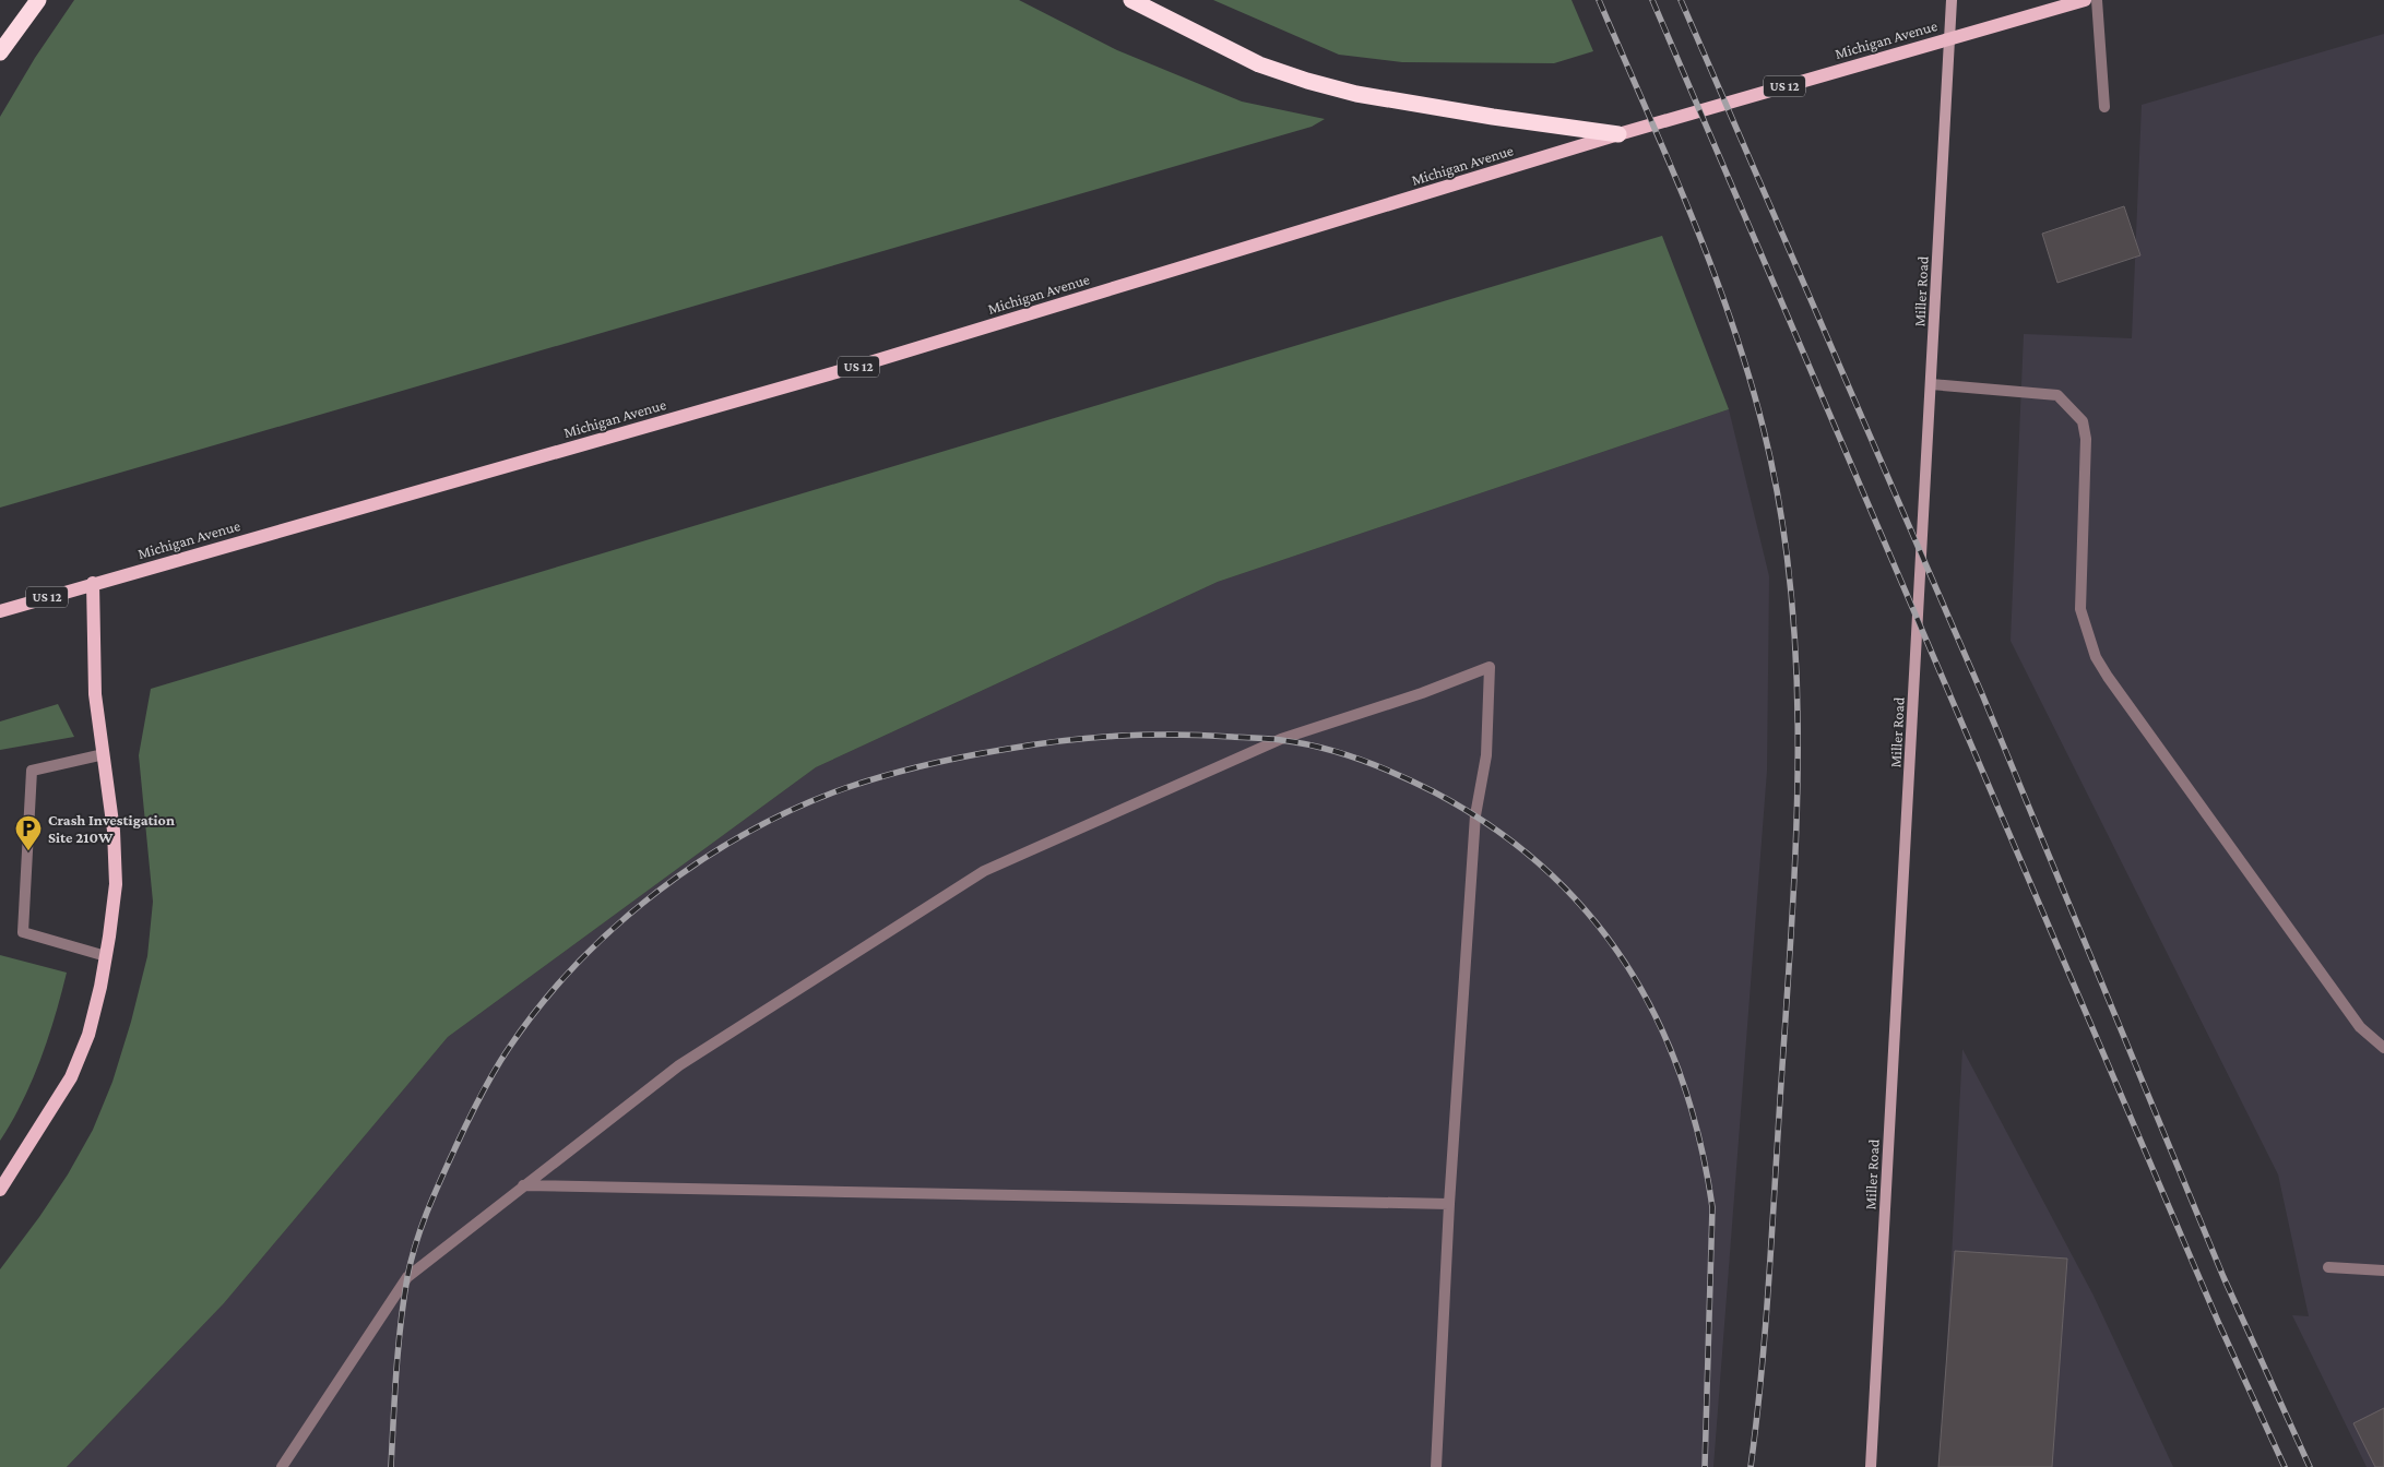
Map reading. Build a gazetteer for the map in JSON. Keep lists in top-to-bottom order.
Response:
{
  "streets": {
    "main road": ["Michigan Avenue", "US 12"],
    "street": ["Miller Road"]
  },
  "crossings": [
    ["Michigan Avenue", "Miller Road"]
  ],
  "places": {
    "parking": ["Crash Investigation Site 210W"]
  }
}
